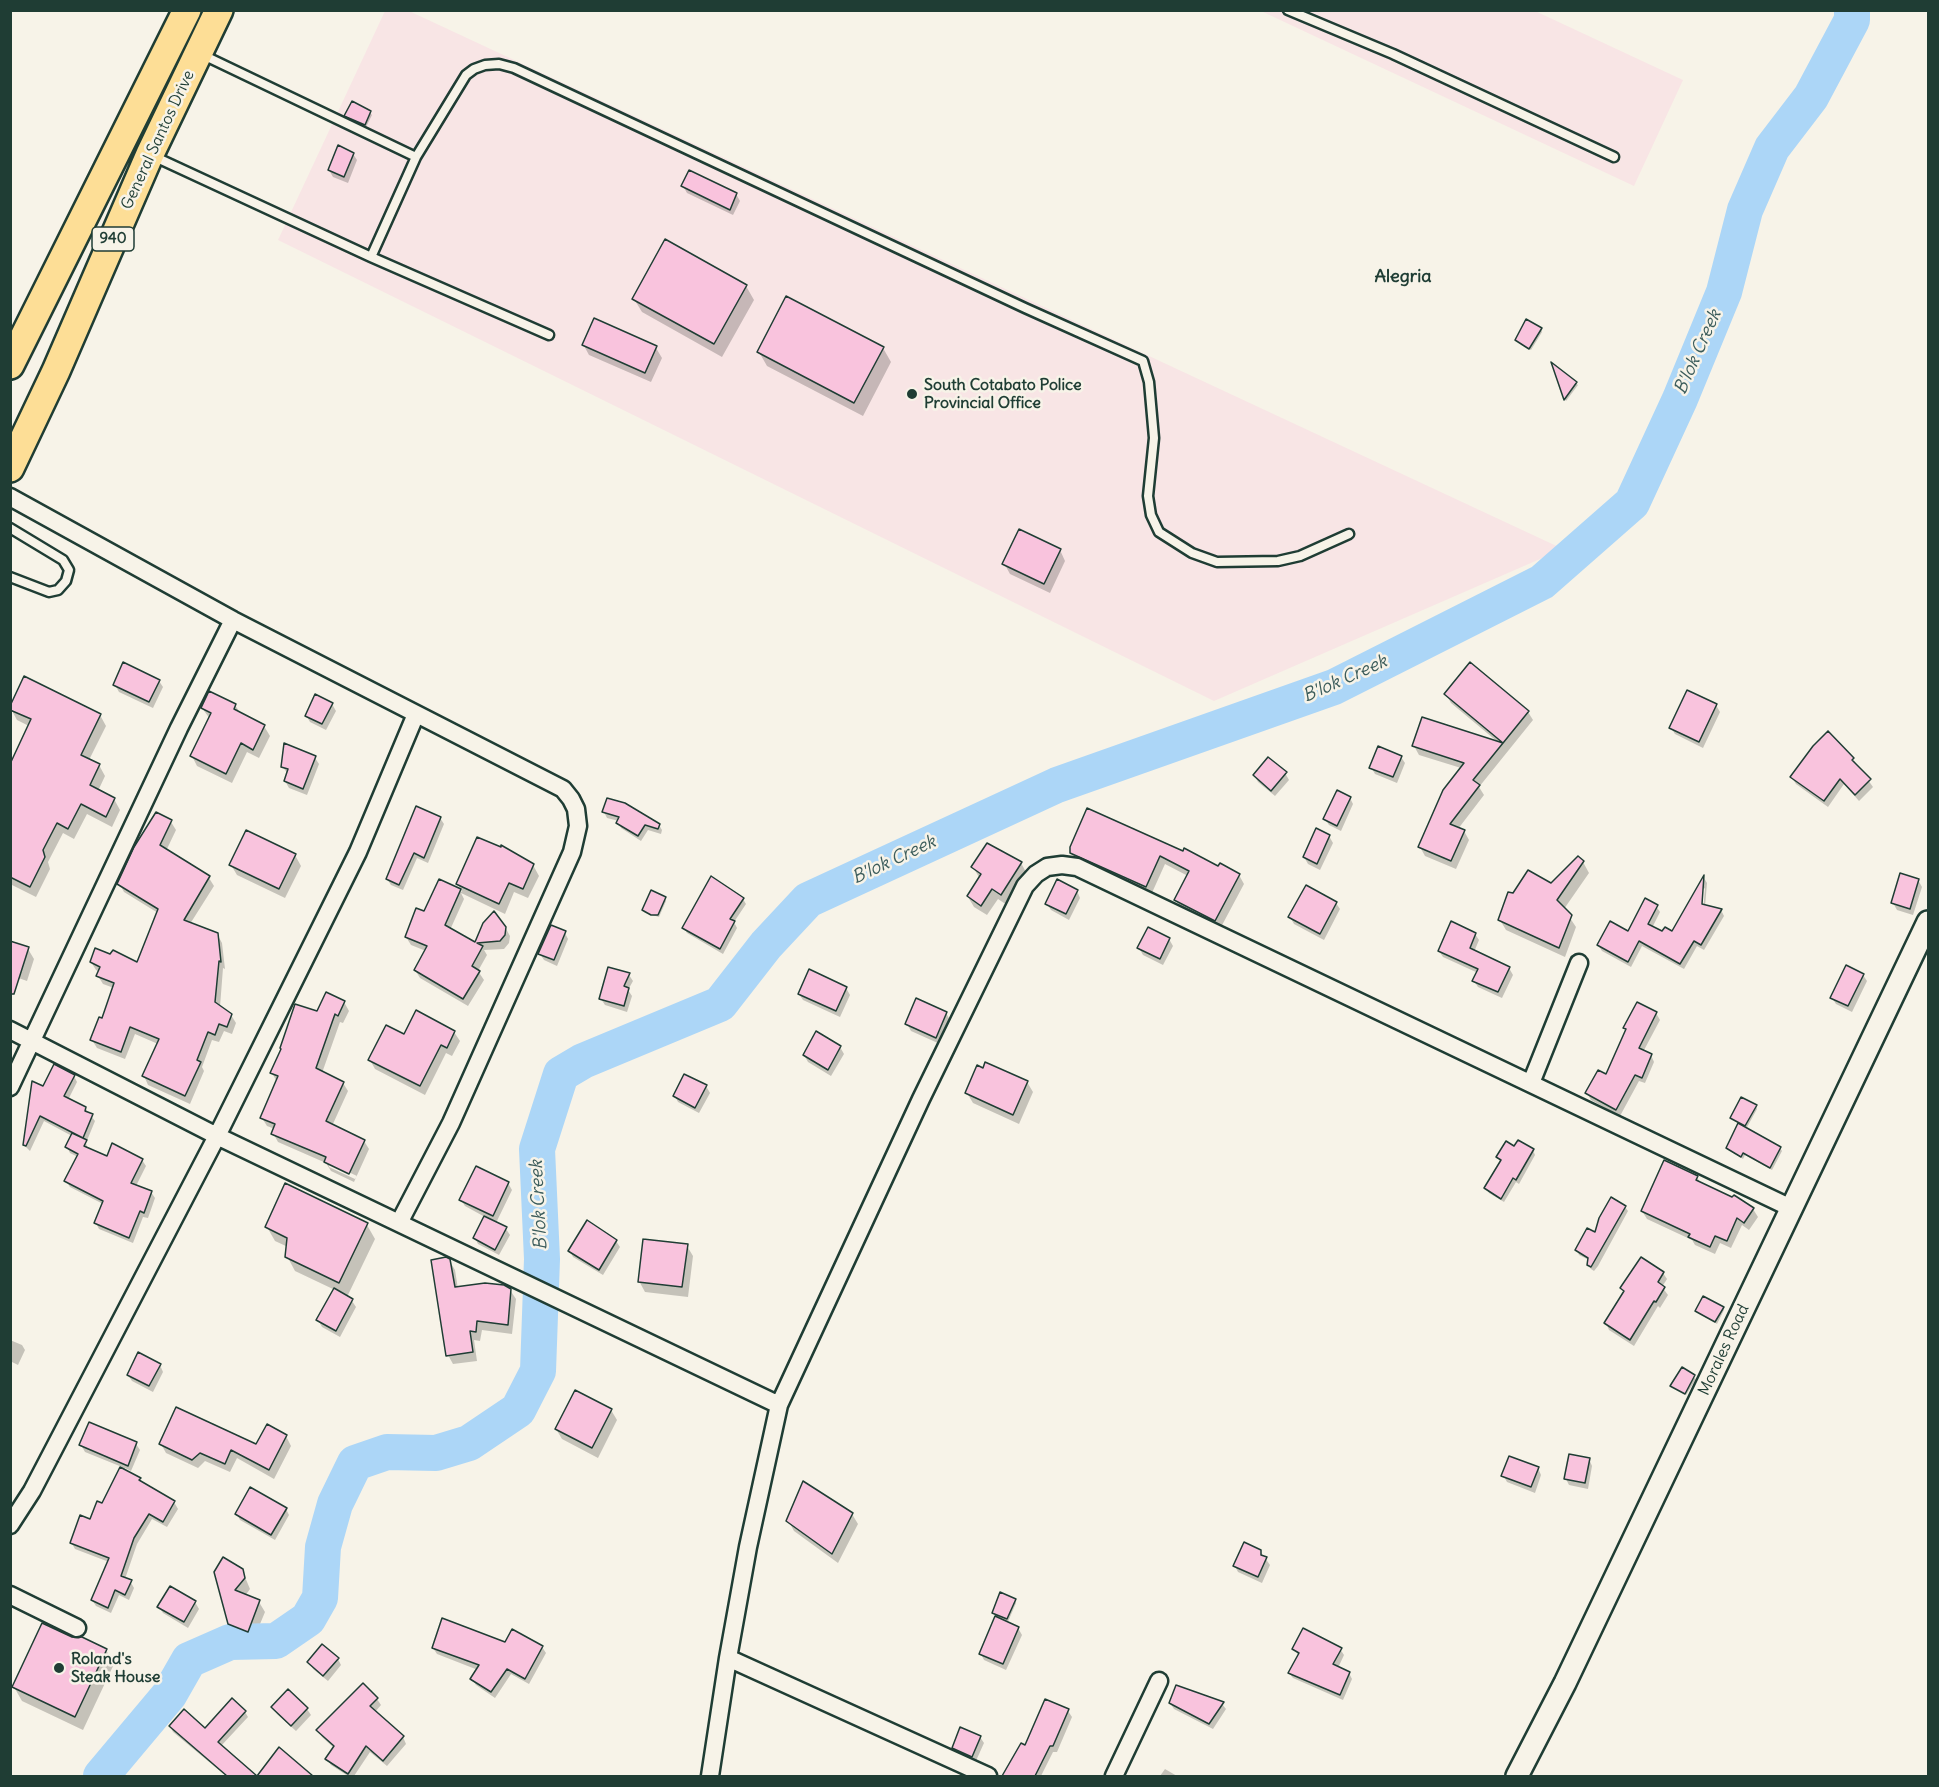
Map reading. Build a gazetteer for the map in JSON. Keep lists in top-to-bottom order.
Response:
{
  "streets": {
    "highway": ["General Santos Drive", "940"],
    "street": ["Morales Road"]
  },
  "districts": ["Alegria"],
  "water": ["B'lok Creek"],
  "places": ["South Cotabato Police Provincial Office", "Roland's Steak House"]
}
